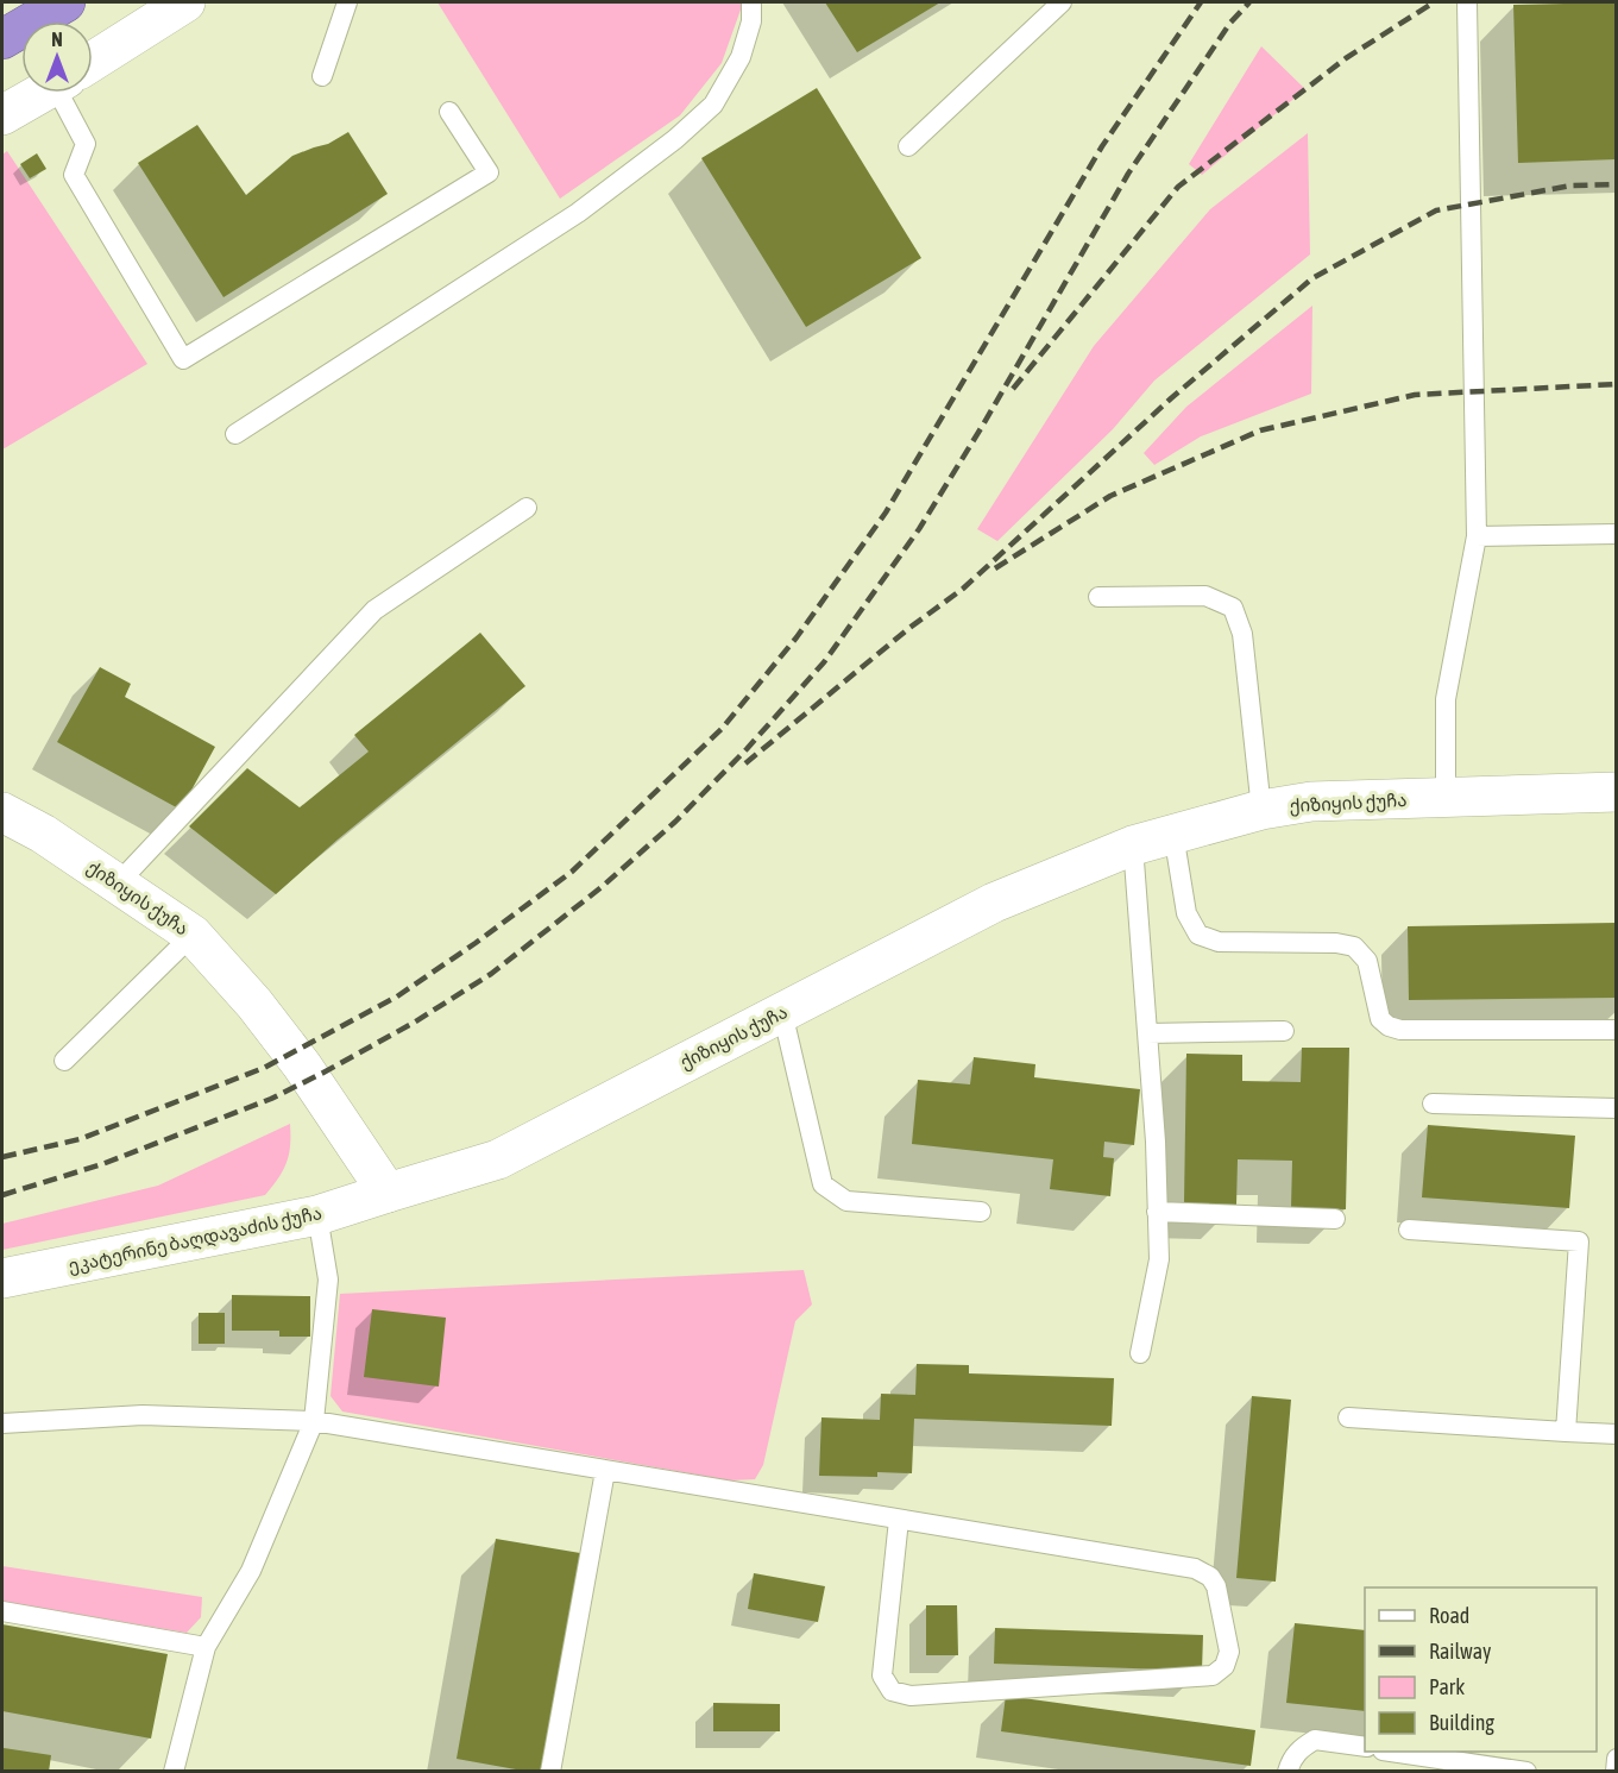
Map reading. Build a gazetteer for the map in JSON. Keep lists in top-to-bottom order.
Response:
{
  "streets": {
    "street": ["ქიზიყის ქუჩა", "ეკატერინე ბაღდავაძის ქუჩა"]
  },
  "crossings": [
    ["ქიზიყის ქუჩა", "ეკატერინე ბაღდავაძის ქუჩა"]
  ],
  "legend": [
    "Road",
    "Railway",
    "Park",
    "Building"
  ],
  "north": "top"
}
